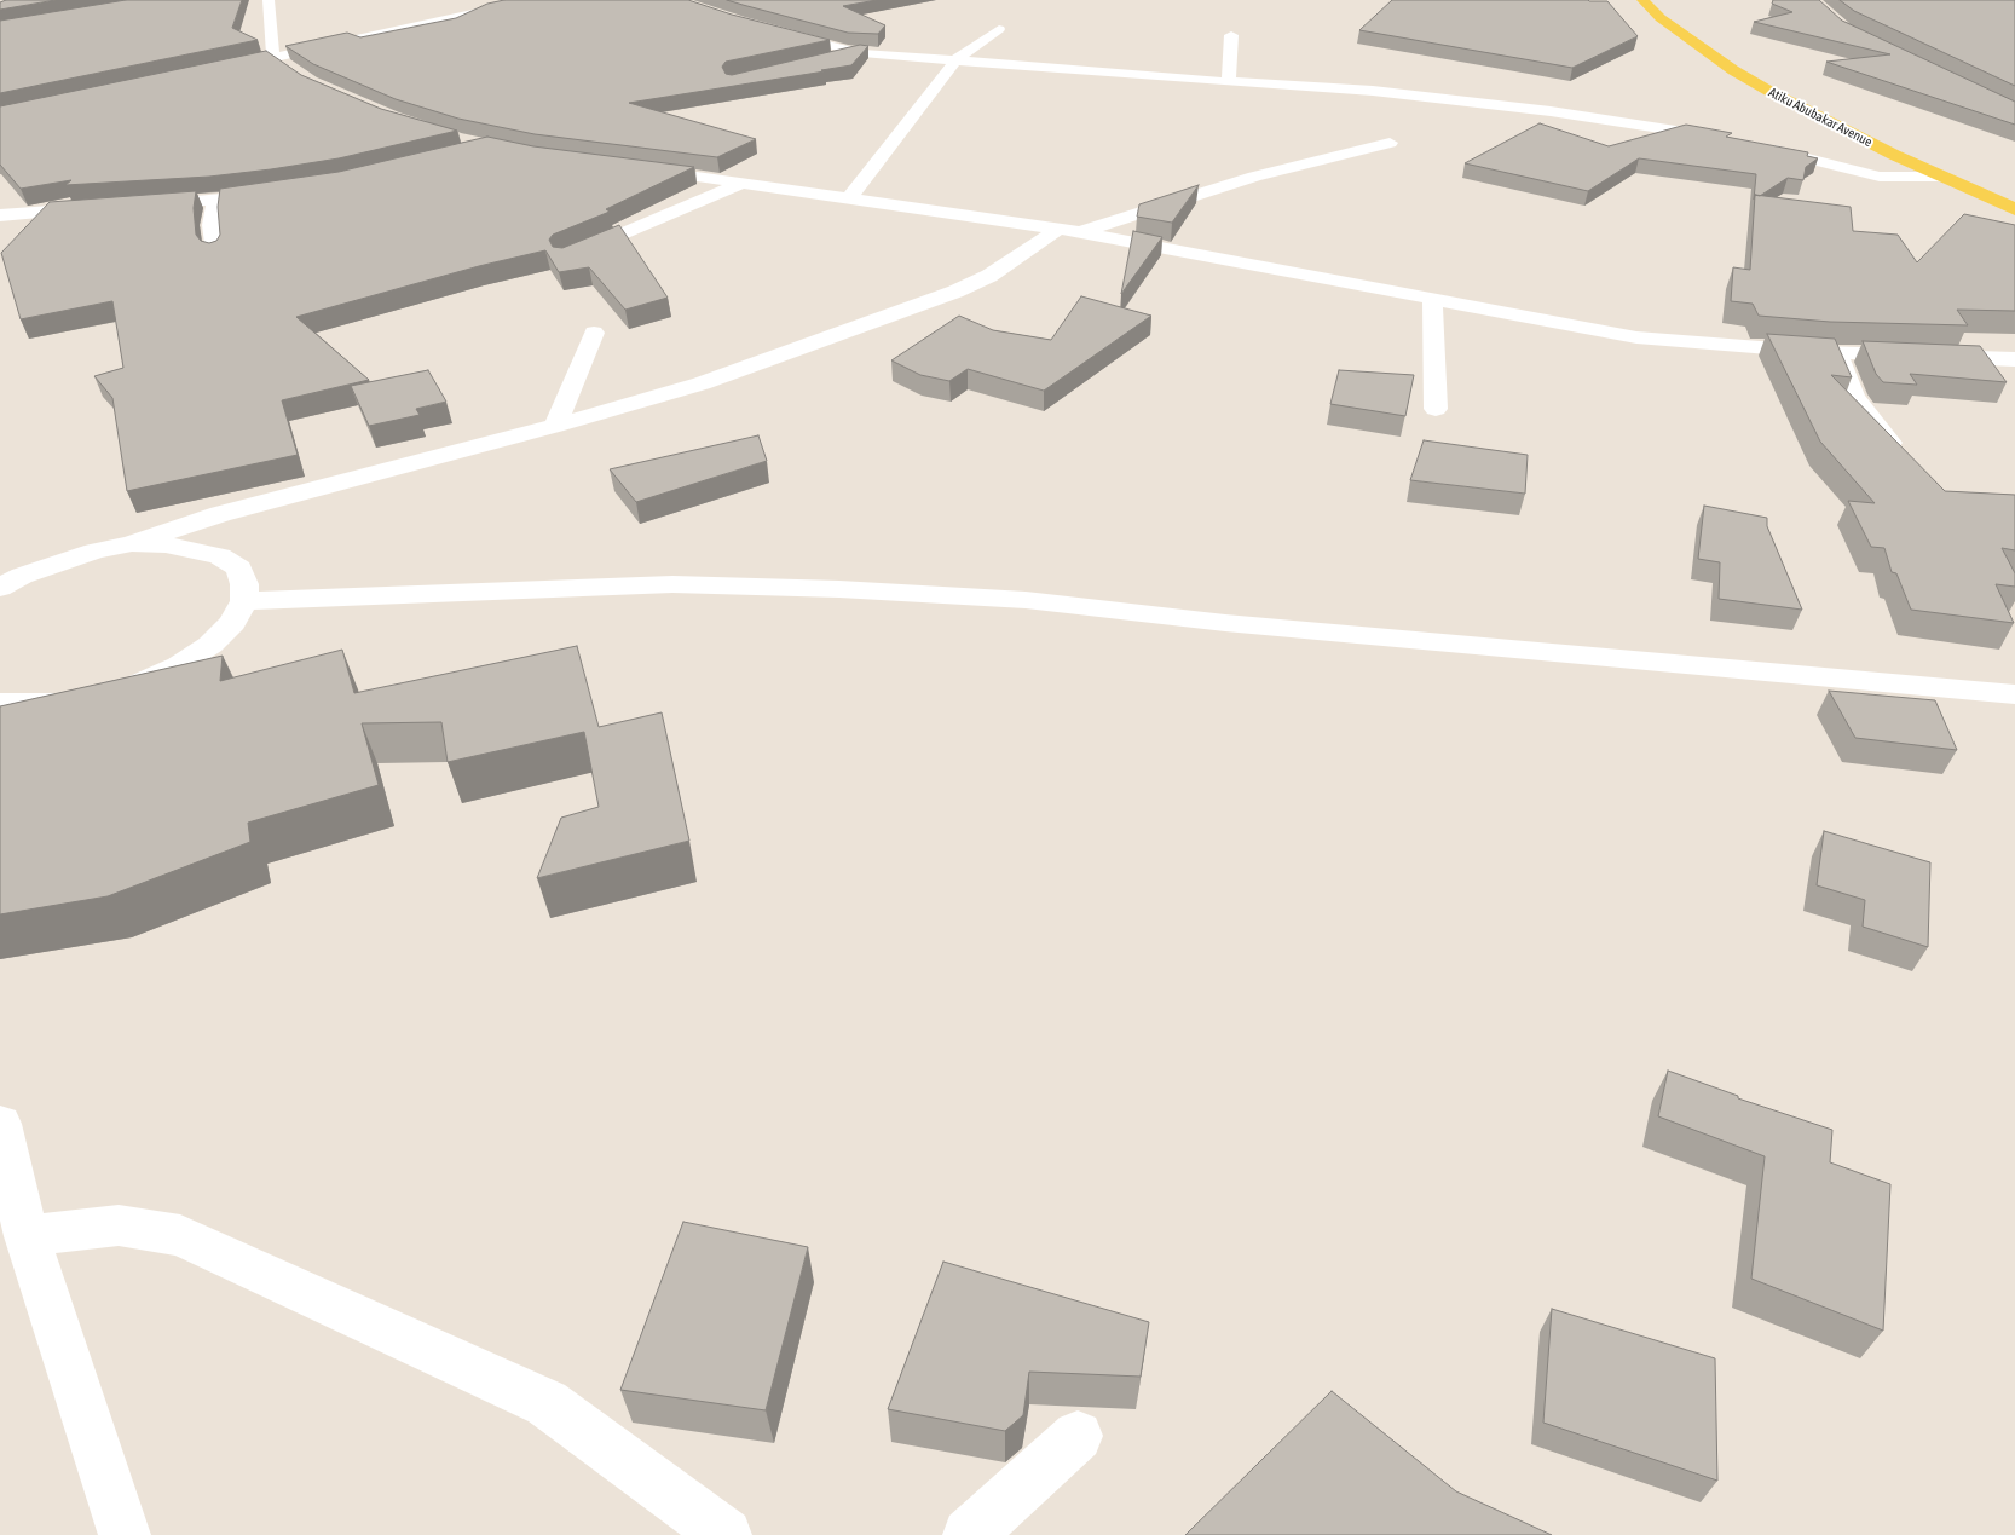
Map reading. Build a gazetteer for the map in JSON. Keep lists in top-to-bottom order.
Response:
{
  "streets": {
    "main road": ["Atiku Abubakar Avenue"]
  }
}
